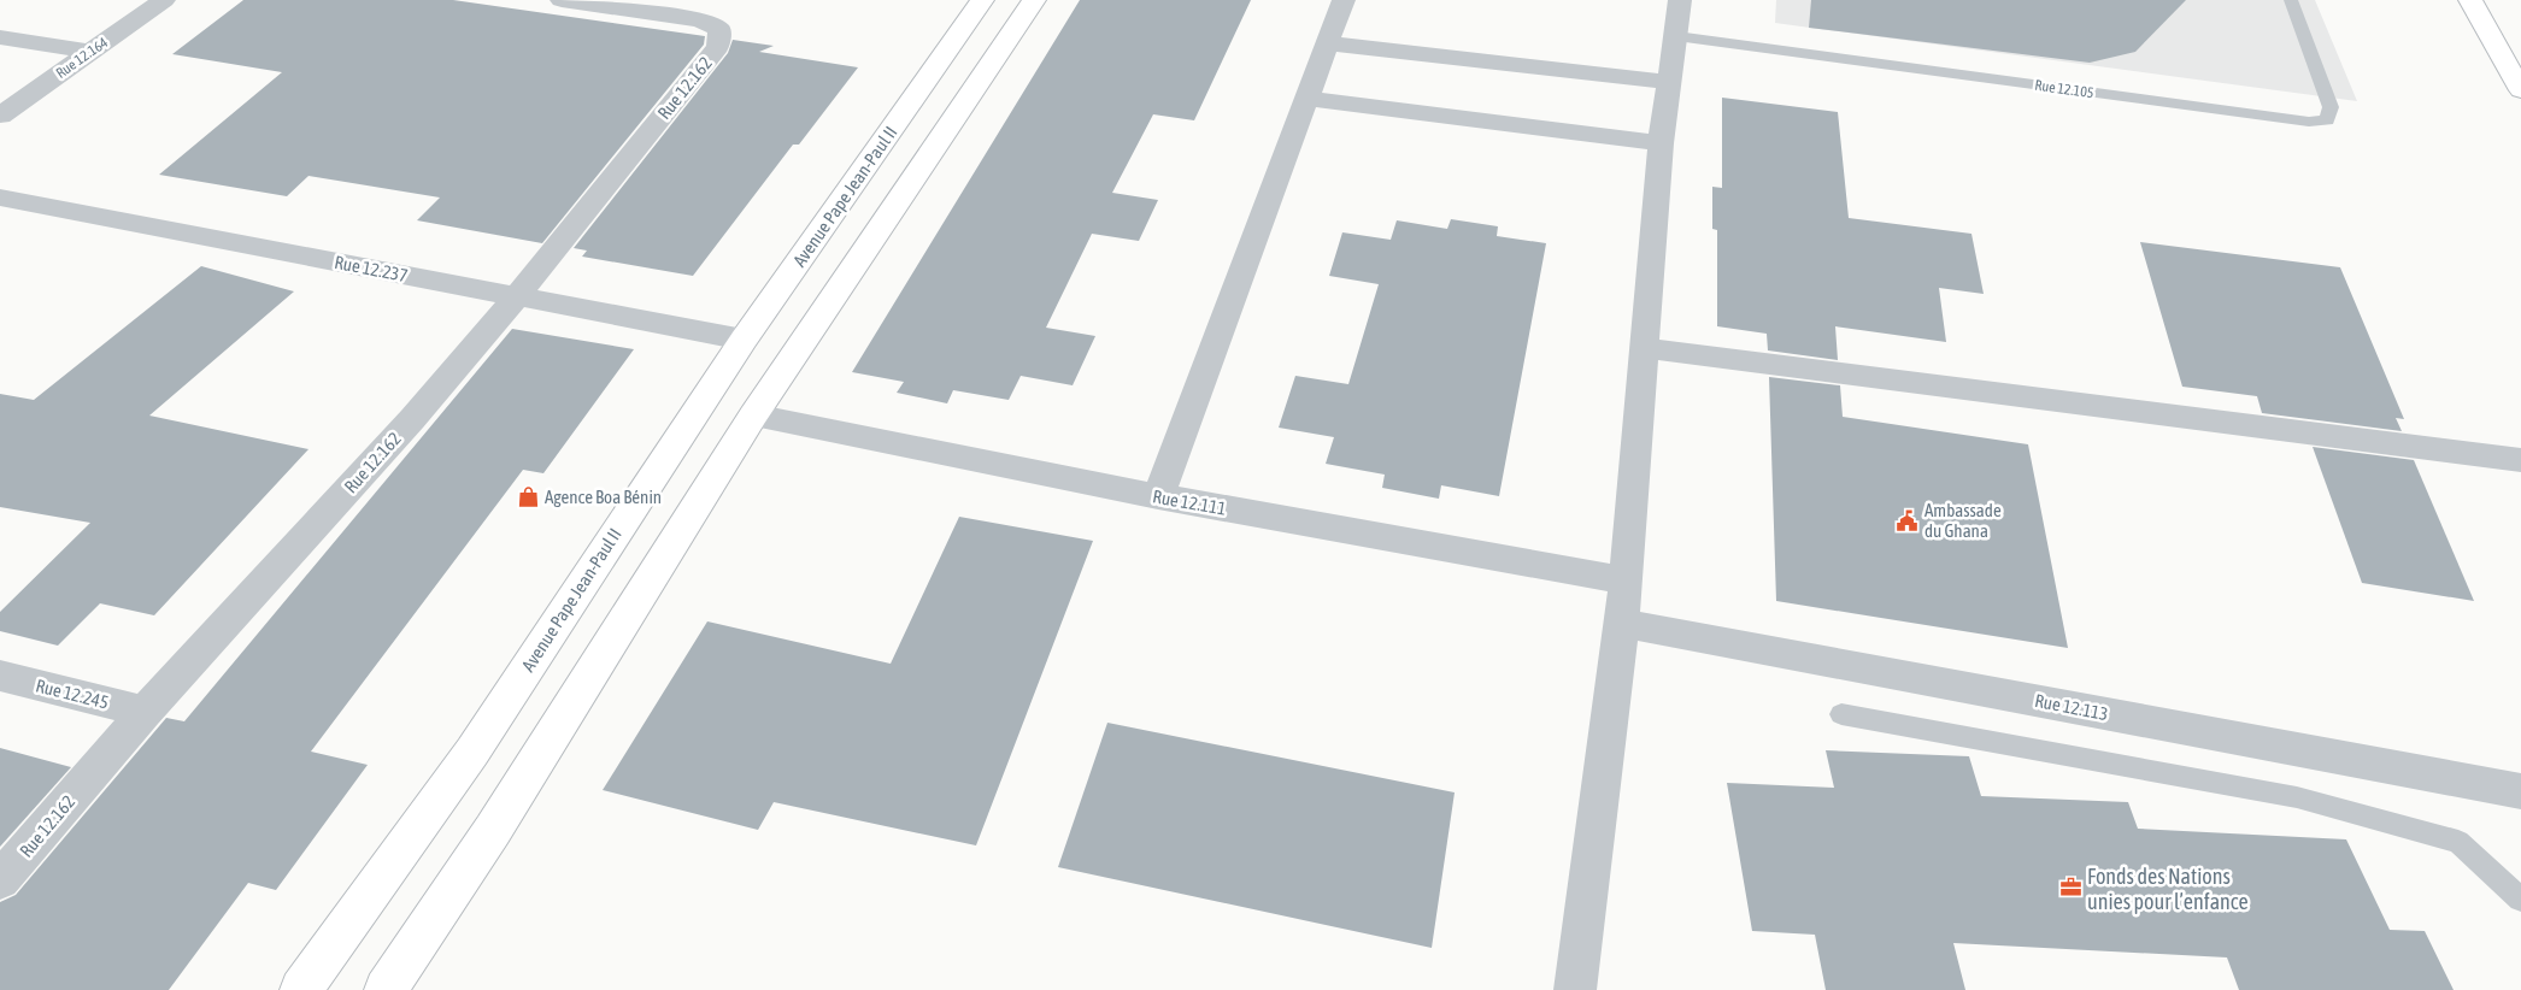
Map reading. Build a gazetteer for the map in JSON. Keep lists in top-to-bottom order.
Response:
{
  "streets": {
    "main road": ["Avenue Pape Jean-Paul II"],
    "street": [
      "Rue 12.164",
      "Rue 12.162",
      "Rue 12.237",
      "Rue 12.111",
      "Rue 12.245",
      "Rue 12.113"
    ],
    "lane": ["Rue 12.105"]
  },
  "crossings": [
    ["Rue 12.162", "Rue 12.237"],
    ["Rue 12.162", "Rue 12.245"],
    ["Avenue Pape Jean-Paul II", "Rue 12.237"]
  ],
  "places": {
    "shop": ["Agence Boa Bénin"],
    "public building": ["Ambassade du Ghana"],
    "office": ["Fonds des Nations unies pour l’enfance"]
  }
}
